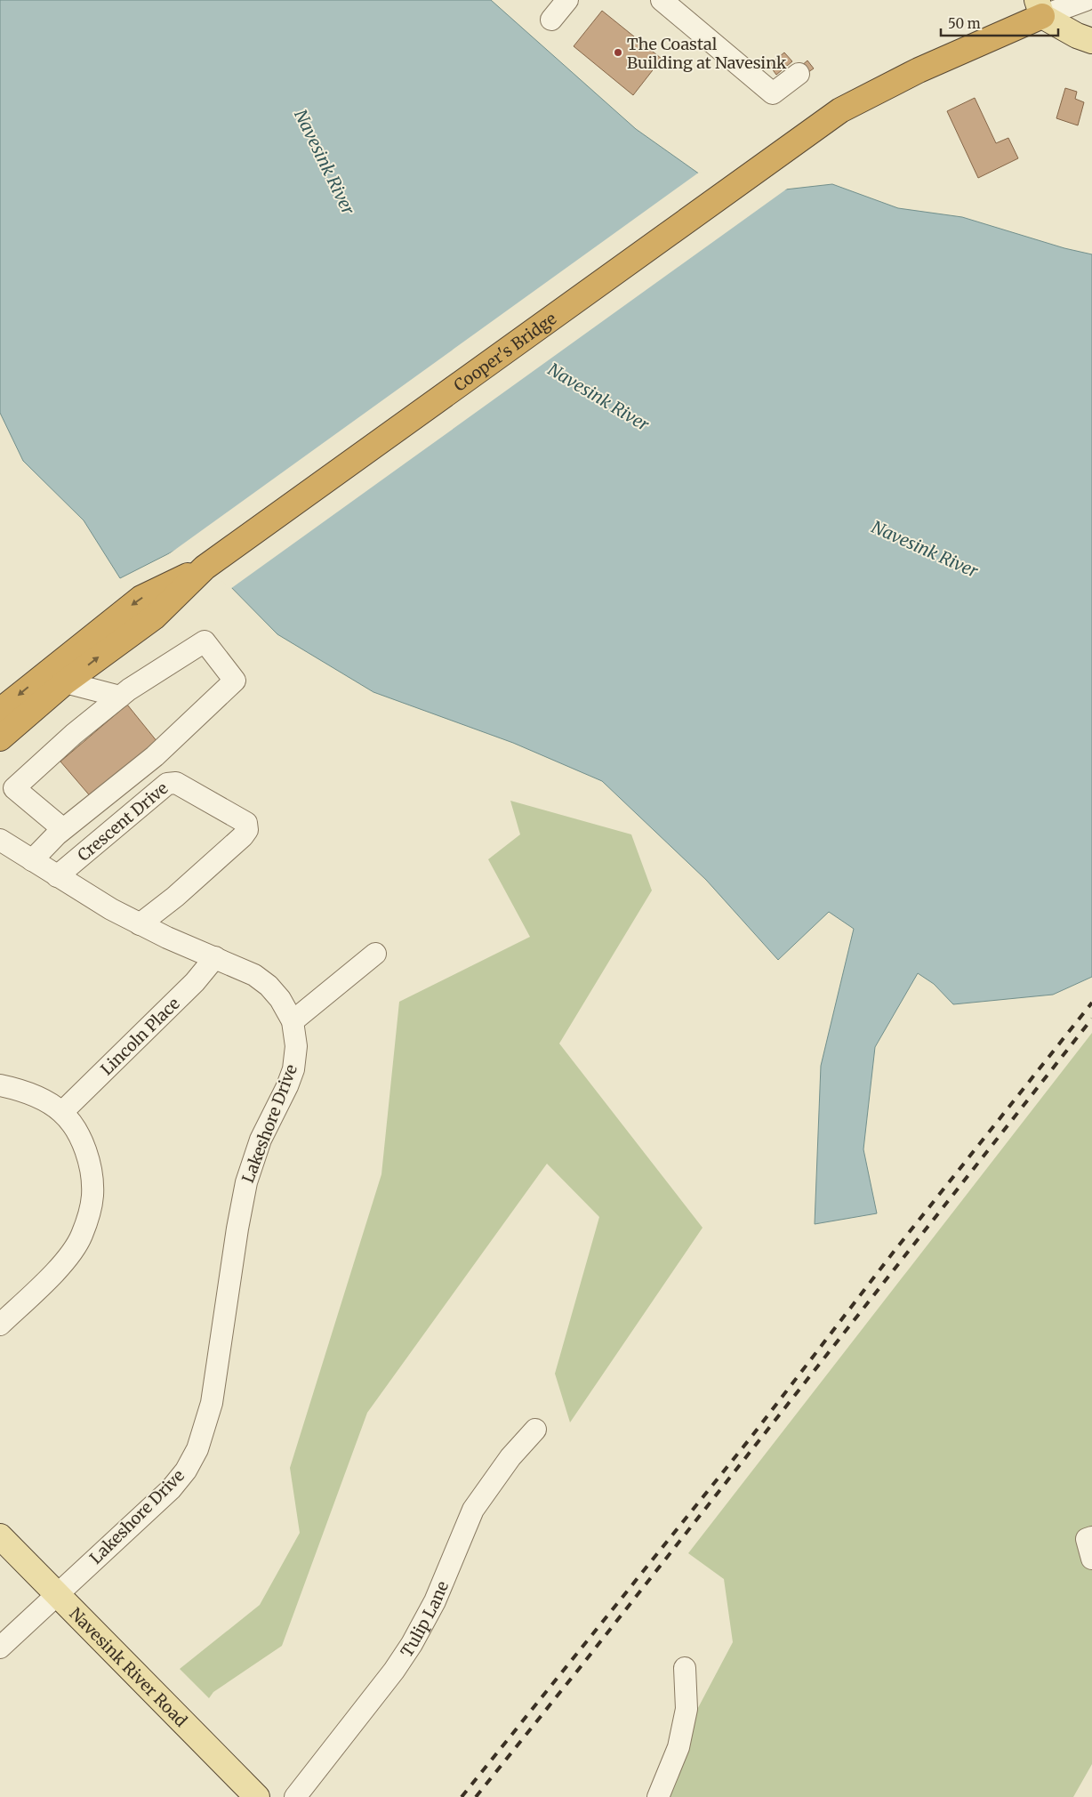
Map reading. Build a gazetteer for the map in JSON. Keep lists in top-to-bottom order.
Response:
{
  "streets": {
    "highway": ["Cooper's Bridge"],
    "main road": ["Navesink River Road"],
    "street": [
      "Crescent Drive",
      "Lincoln Place",
      "Lakeshore Drive",
      "Tulip Lane"
    ]
  },
  "crossings": [
    ["Crescent Drive", "Lakeshore Drive"],
    ["Lincoln Place", "Lakeshore Drive"],
    ["Lakeshore Drive", "Navesink River Road"]
  ],
  "water": ["Navesink River"],
  "places": ["The Coastal Building at Navesink"],
  "scale_bar": "50 m"
}
